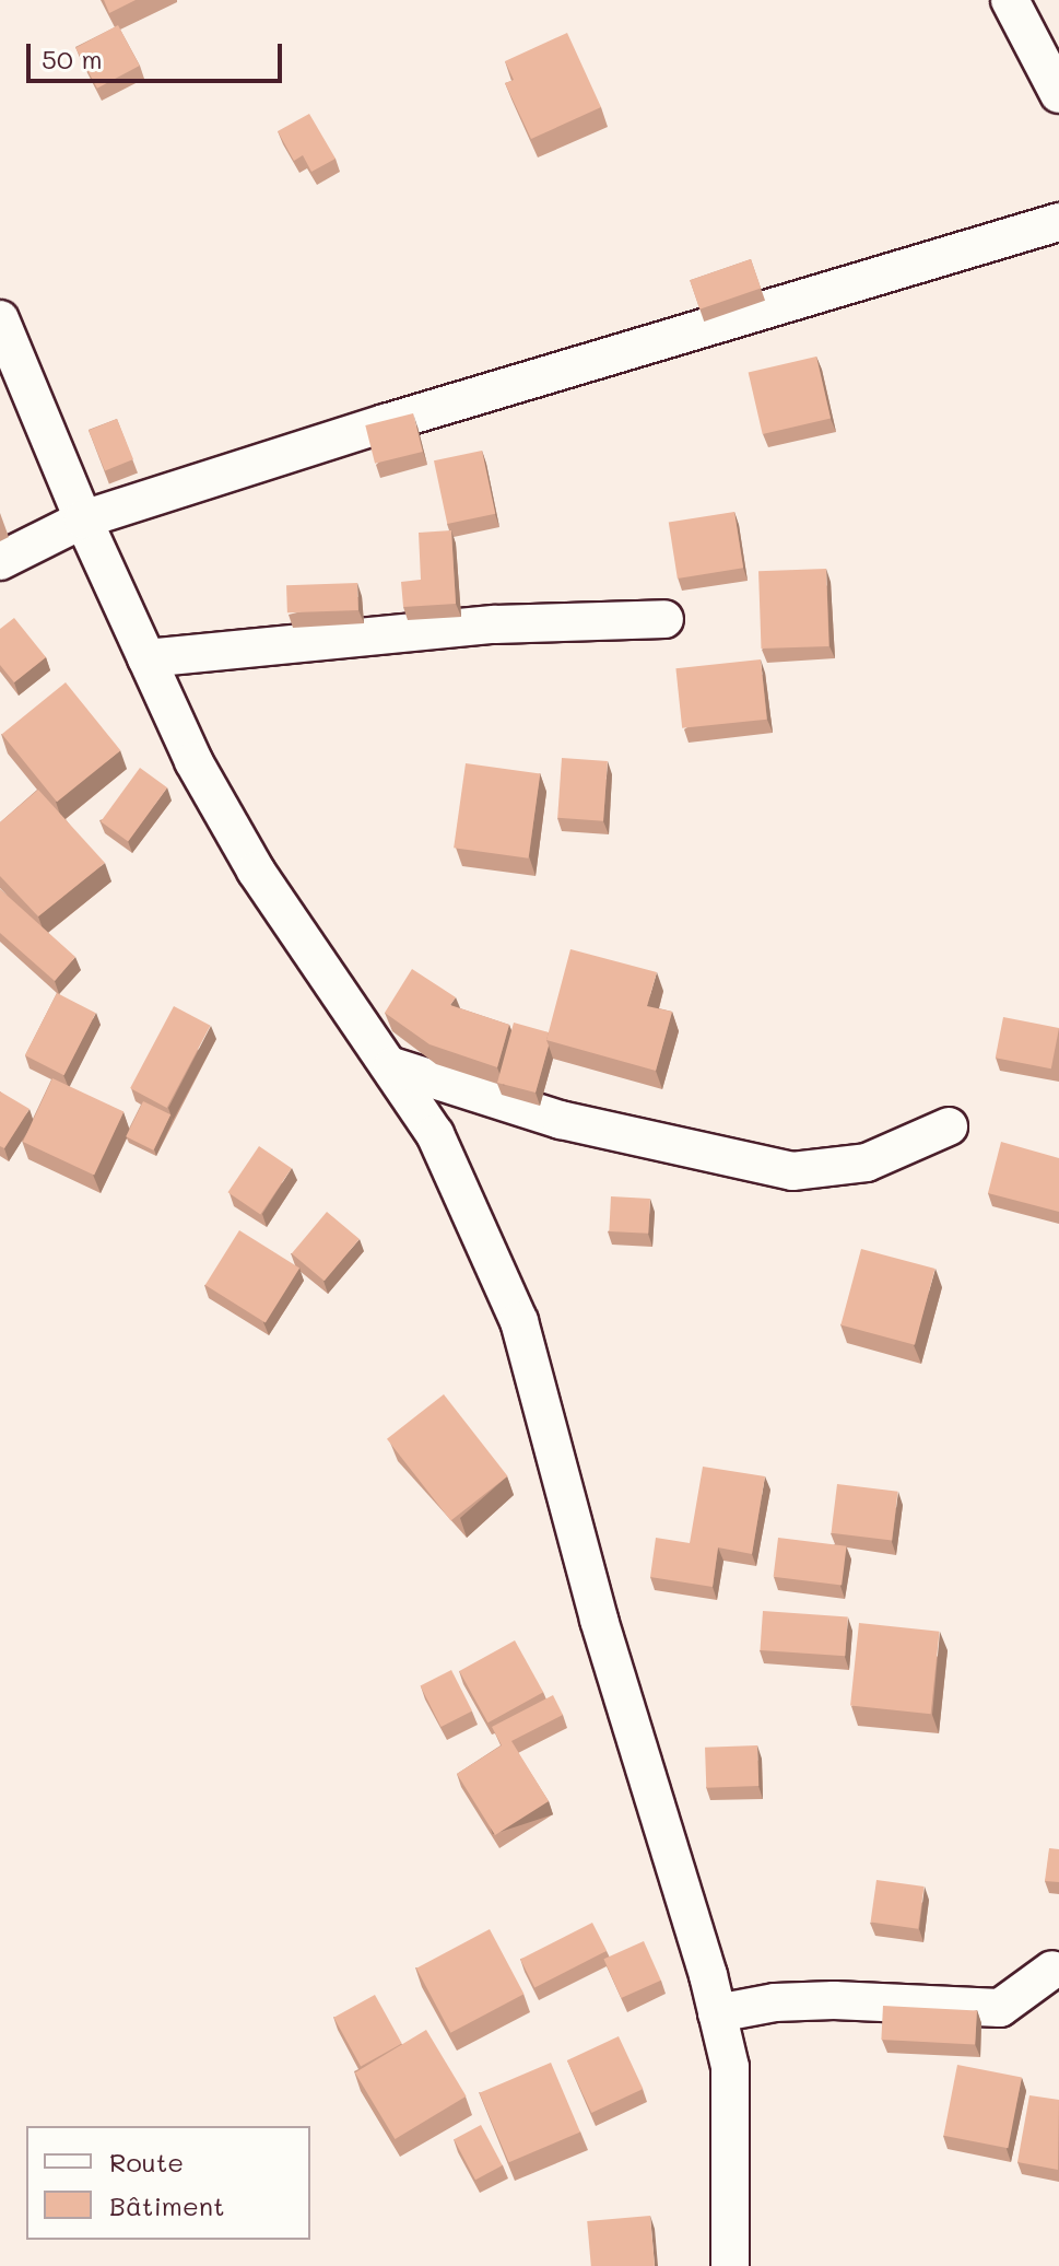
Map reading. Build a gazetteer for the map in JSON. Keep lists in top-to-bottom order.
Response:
{
  "legend": ["Route", "Bâtiment"],
  "scale_bar": "50 m"
}
